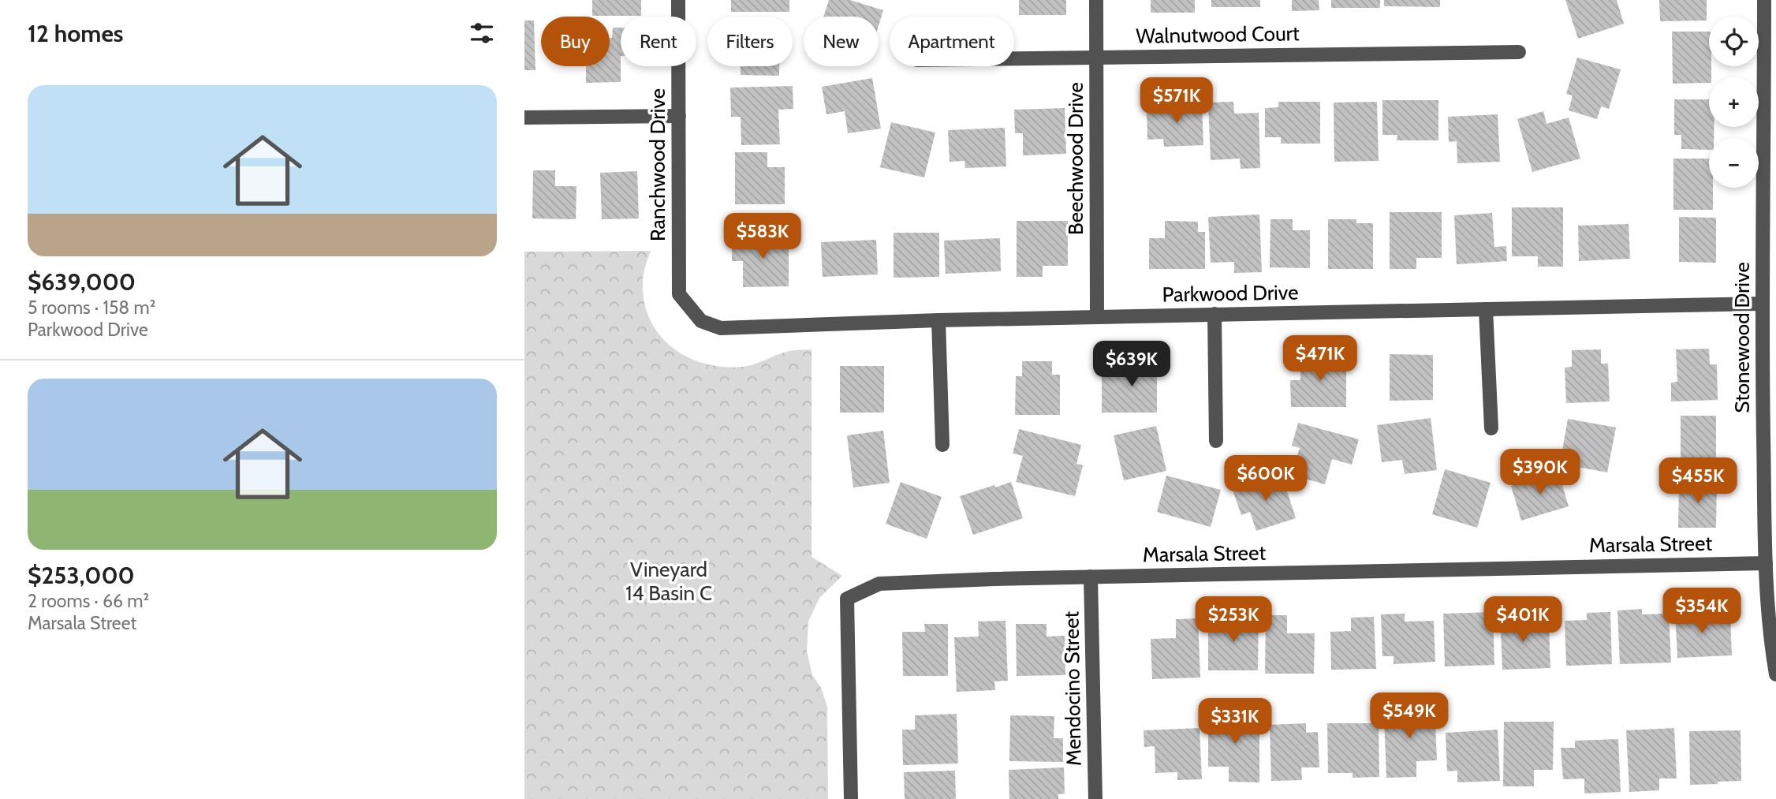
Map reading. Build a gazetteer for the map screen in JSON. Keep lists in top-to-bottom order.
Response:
{
  "streets": {
    "street": [
      "Walnutwood Court",
      "Beechwood Drive",
      "Ranchwood Drive",
      "Parkwood Drive",
      "Stonewood Drive",
      "Marsala Street",
      "Mendocino Street"
    ]
  },
  "crossings": [
    ["Walnutwood Court", "Beechwood Drive"],
    ["Beechwood Drive", "Parkwood Drive"],
    ["Ranchwood Drive", "Parkwood Drive"],
    ["Parkwood Drive", "Stonewood Drive"],
    ["Stonewood Drive", "Marsala Street"],
    ["Marsala Street", "Mendocino Street"]
  ],
  "parks": ["Vineyard 14 Basin C"],
  "page": {
    "heading": "12 homes",
    "map_buttons": ["+", "−"],
    "chip": [
      "Buy",
      "Rent",
      "Filters",
      "New",
      "Apartment"
    ],
    "list": [
      {
        "name": "$639,000",
        "note": "5 rooms · 158 m² · Parkwood Drive"
      },
      {
        "name": "$253,000",
        "note": "2 rooms · 66 m² · Marsala Street"
      }
    ],
    "price": [
      "$571K",
      "$583K",
      "$471K",
      "$639K",
      "$390K",
      "$600K",
      "$455K",
      "$354K",
      "$253K",
      "$401K",
      "$549K",
      "$331K"
    ]
  }
}
